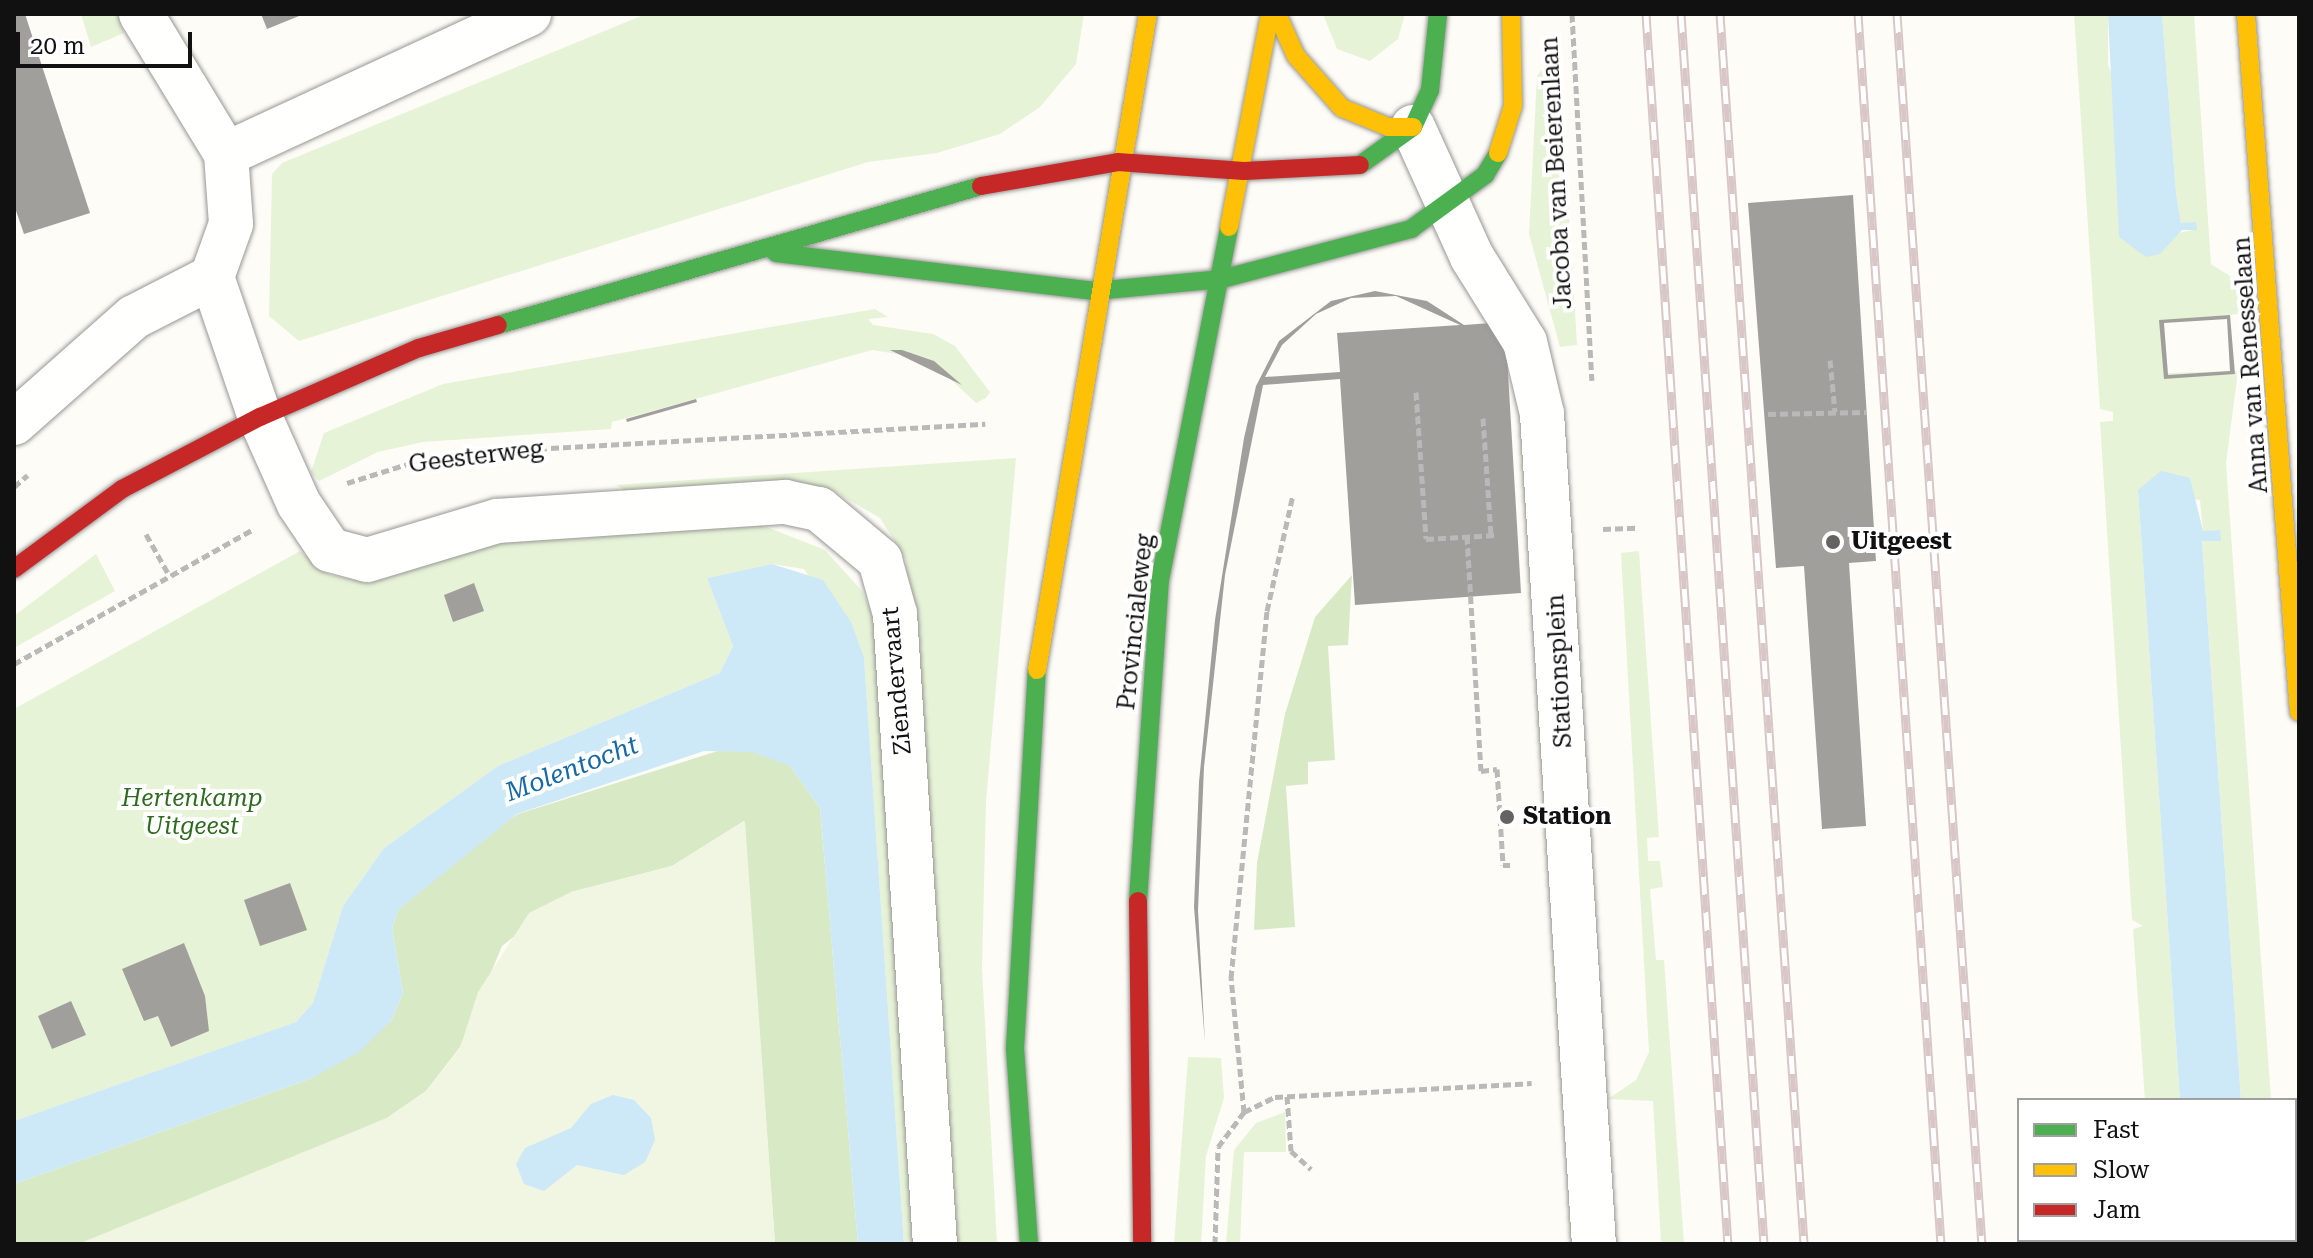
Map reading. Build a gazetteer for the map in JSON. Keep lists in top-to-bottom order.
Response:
{
  "streets": {
    "main road": ["Jacoba van Beierenlaan", "Anna van Renesselaan", "Provincialeweg"],
    "street": ["Stationsplein", "Ziendervaart"],
    "path": ["Geesterweg"]
  },
  "crossings": [
    ["Jacoba van Beierenlaan", "Provincialeweg"],
    ["Jacoba van Beierenlaan", "Stationsplein"],
    ["Geesterweg", "Ziendervaart"]
  ],
  "water": ["Molentocht"],
  "parks": ["Hertenkamp Uitgeest"],
  "places": ["Uitgeest", "Station"],
  "legend": ["Fast", "Slow", "Jam"],
  "scale_bar": "20 m"
}
